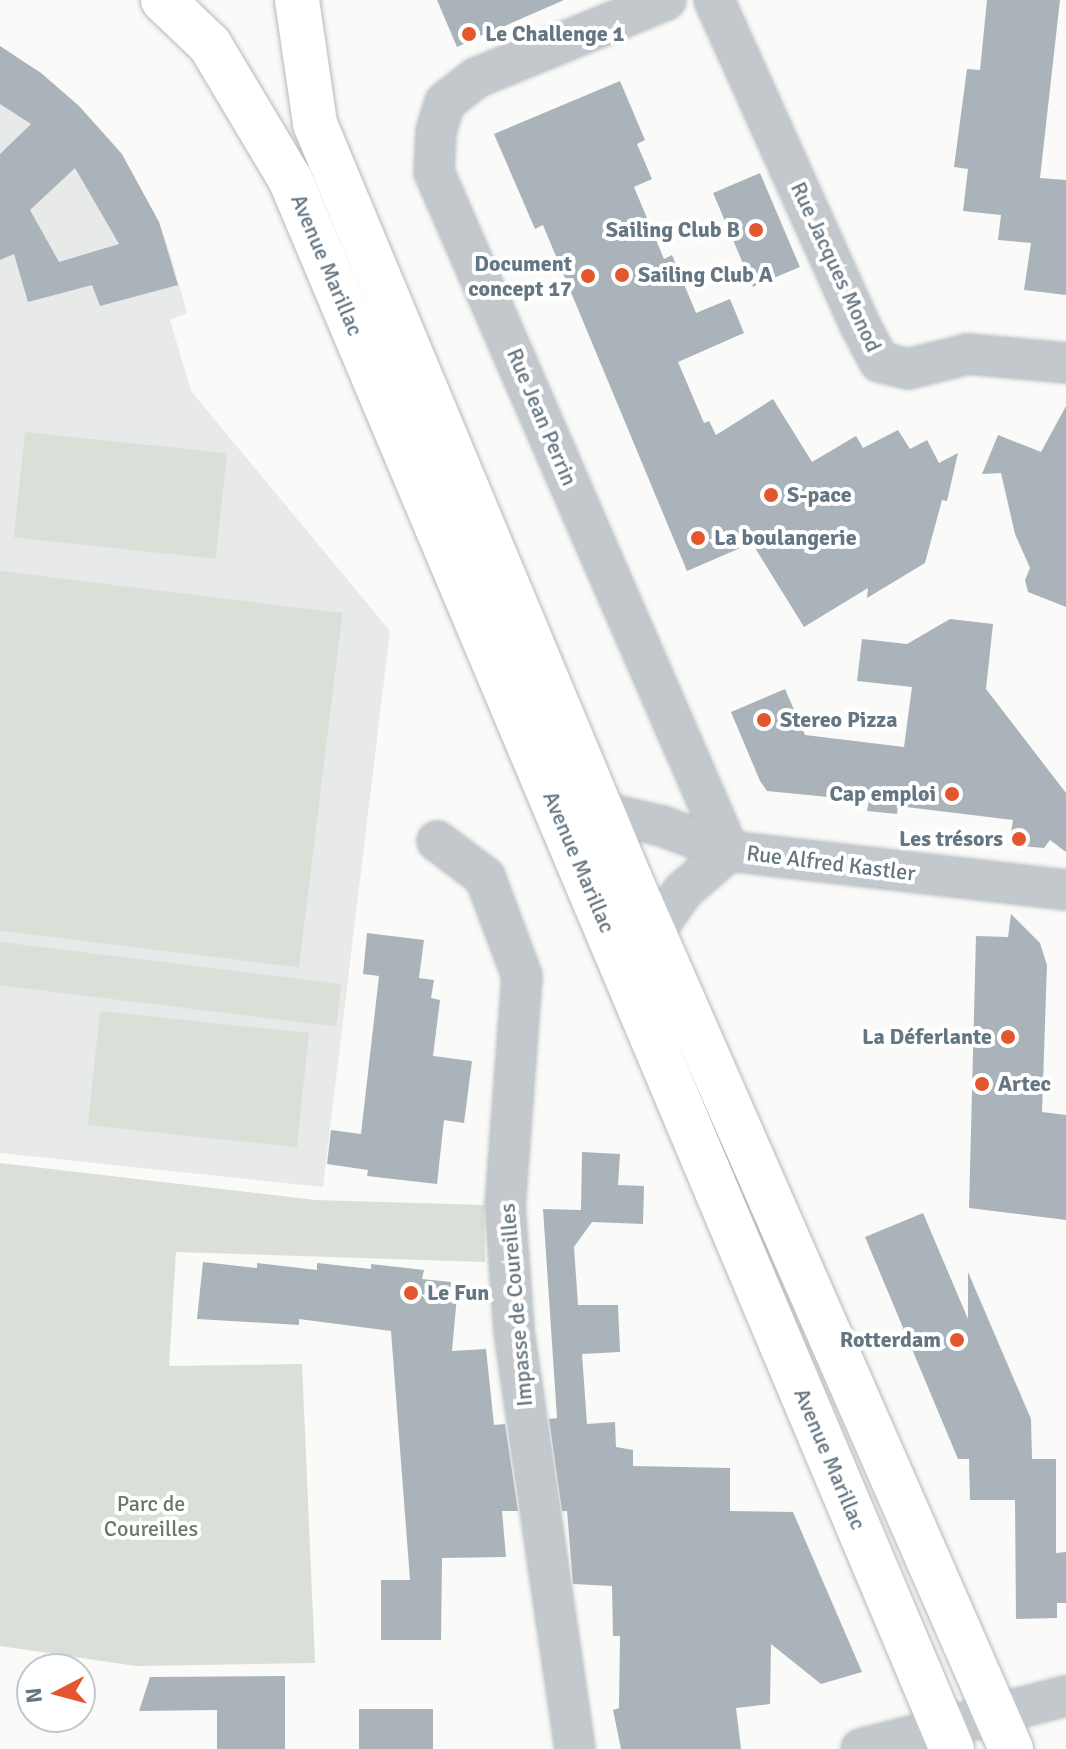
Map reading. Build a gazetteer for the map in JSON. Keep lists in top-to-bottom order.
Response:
{
  "streets": {
    "street": [
      "Avenue Marillac",
      "Rue Jacques Monod",
      "Rue Jean Perrin",
      "Rue Alfred Kastler",
      "Impasse de Coureilles"
    ]
  },
  "crossings": [
    ["Avenue Marillac", "Rue Alfred Kastler"],
    ["Rue Jean Perrin", "Rue Alfred Kastler"]
  ],
  "parks": ["Parc de Coureilles"],
  "places": [
    "Le Challenge 1",
    "Sailing Club B",
    "Sailing Club A",
    "Document concept 17",
    "S-pace",
    "La boulangerie",
    "Stereo Pizza",
    "Cap emploi",
    "Les trésors",
    "La Déferlante",
    "Artec",
    "Le Fun",
    "Rotterdam"
  ],
  "north": "left"
}
